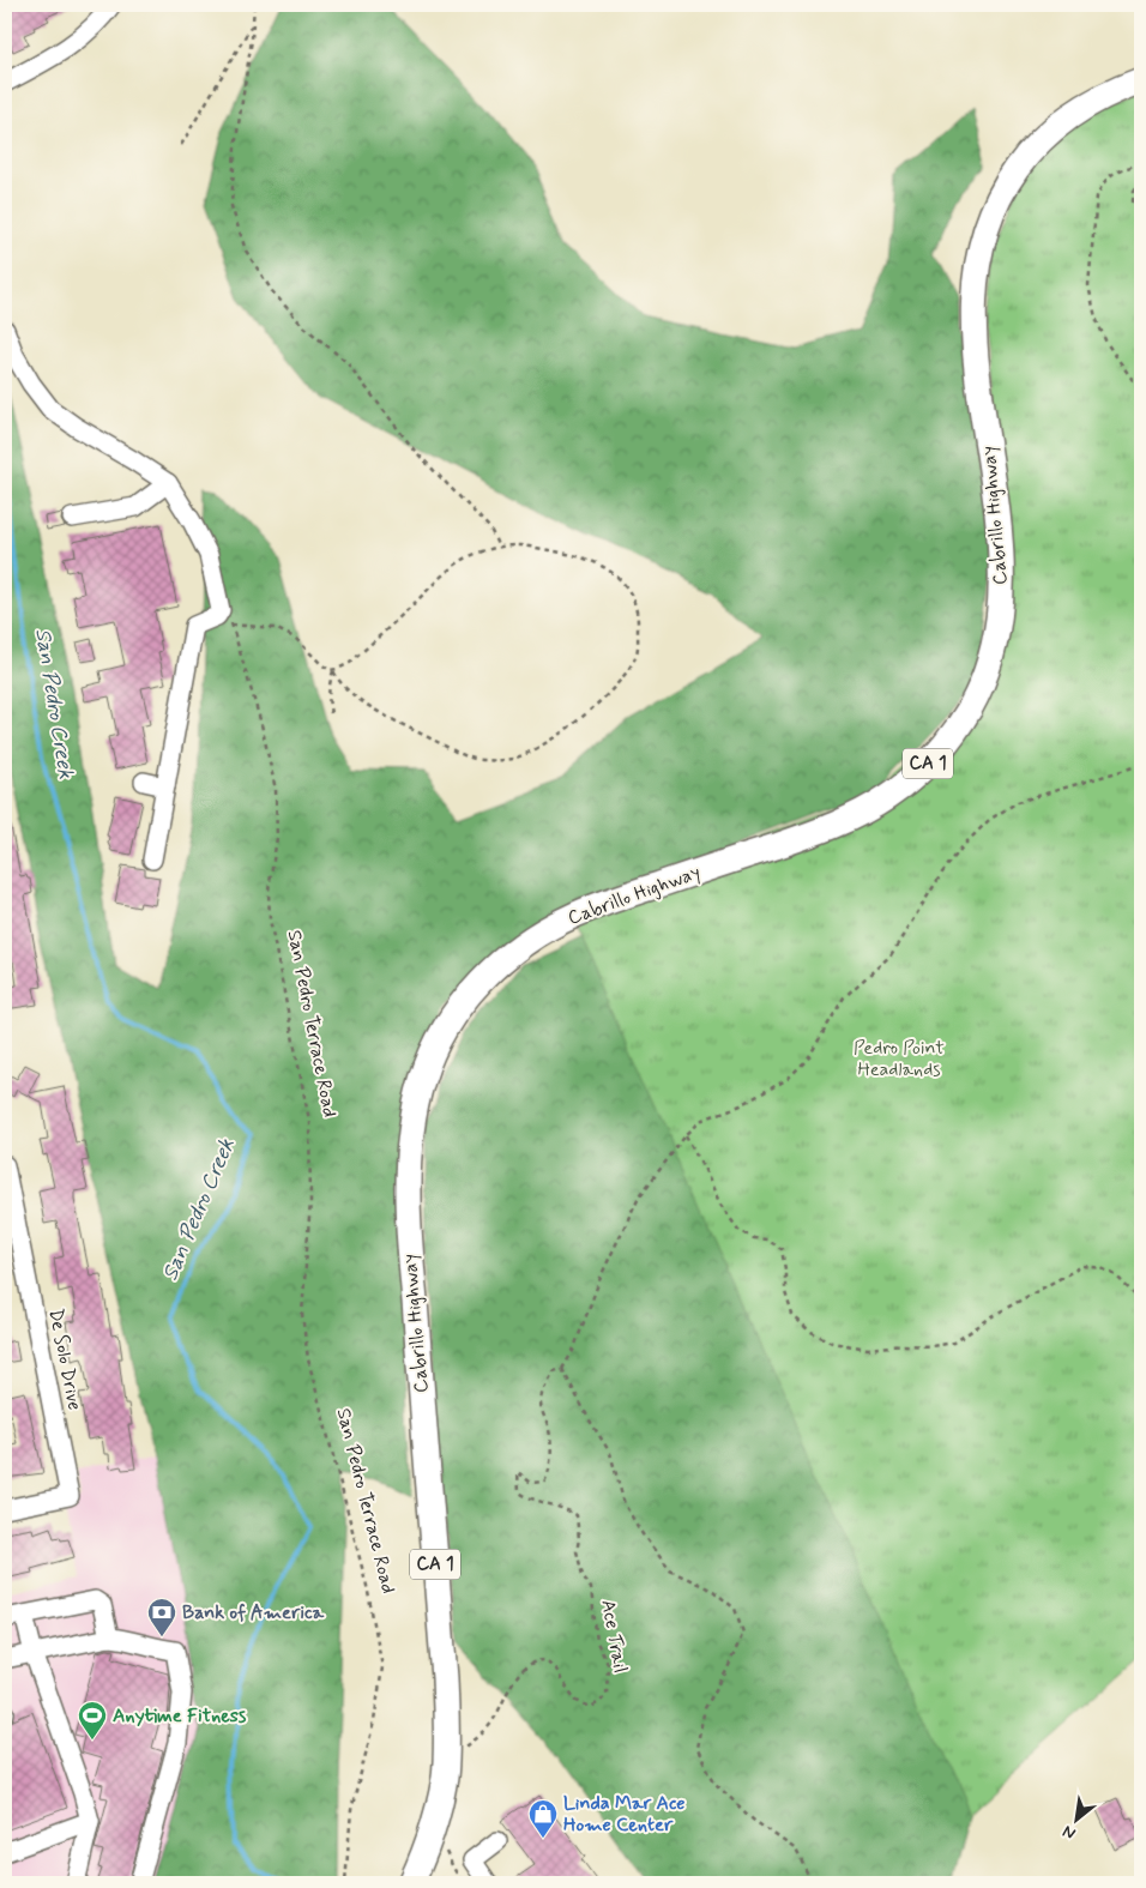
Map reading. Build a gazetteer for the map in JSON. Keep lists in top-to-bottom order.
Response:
{
  "streets": {
    "highway": ["Cabrillo Highway", "CA 1"],
    "street": ["De Solo Drive"],
    "path": ["San Pedro Terrace Road", "Ace Trail"]
  },
  "water": ["San Pedro Creek"],
  "parks": ["Pedro Point Headlands"],
  "places": {
    "bank": ["Bank of America"],
    "sports": ["Anytime Fitness"],
    "shop": ["Linda Mar Ace Home Center"]
  },
  "north": "bottom left"
}
